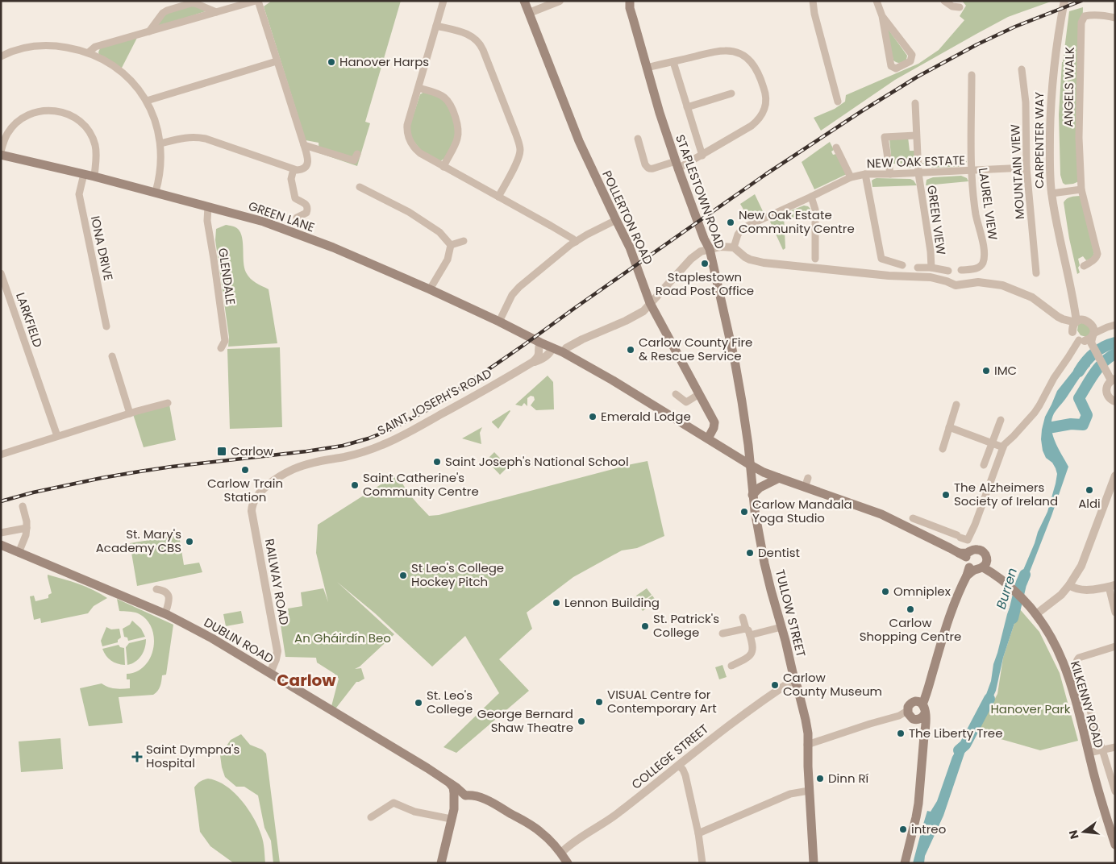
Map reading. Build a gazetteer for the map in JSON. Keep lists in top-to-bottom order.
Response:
{
  "streets": {
    "main road": [
      "STAPLESTOWN ROAD",
      "GREEN LANE",
      "POLLERTON ROAD",
      "TULLOW STREET",
      "DUBLIN ROAD",
      "KILKENNY ROAD"
    ],
    "street": [
      "ANGELS WALK",
      "CARPENTER WAY",
      "NEW OAK ESTATE",
      "MOUNTAIN VIEW",
      "LAUREL VIEW",
      "GREEN VIEW",
      "IONA DRIVE",
      "GLENDALE",
      "LARKFIELD",
      "SAINT JOSEPH'S ROAD",
      "RAILWAY ROAD",
      "COLLEGE STREET"
    ]
  },
  "crossings": [
    ["NEW OAK ESTATE", "MOUNTAIN VIEW"],
    ["NEW OAK ESTATE", "LAUREL VIEW"],
    ["NEW OAK ESTATE", "GREEN VIEW"],
    ["STAPLESTOWN ROAD", "GREEN LANE"],
    ["STAPLESTOWN ROAD", "TULLOW STREET"],
    ["GREEN LANE", "POLLERTON ROAD"],
    ["GREEN LANE", "IONA DRIVE"],
    ["GREEN LANE", "GLENDALE"],
    ["GREEN LANE", "SAINT JOSEPH'S ROAD"],
    ["GREEN LANE", "TULLOW STREET"],
    ["GREEN LANE", "KILKENNY ROAD"],
    ["SAINT JOSEPH'S ROAD", "RAILWAY ROAD"],
    ["RAILWAY ROAD", "DUBLIN ROAD"],
    ["TULLOW STREET", "COLLEGE STREET"],
    ["DUBLIN ROAD", "COLLEGE STREET"]
  ],
  "districts": ["Carlow"],
  "water": ["Burren"],
  "parks": ["An Gháirdín Beo", "Hanover Park"],
  "places": {
    "other": [
      "Hanover Harps",
      "New Oak Estate Community Centre",
      "Staplestown Road Post Office",
      "Carlow County Fire & Rescue Service",
      "IMC",
      "Emerald Lodge",
      "Saint Joseph's National School",
      "Carlow Train Station",
      "Saint Catherine's Community Centre",
      "Aldi",
      "The Alzheimers Society of Ireland",
      "Carlow Mandala Yoga Studio",
      "St. Mary's Academy CBS",
      "Dentist",
      "St Leo's College Hockey Pitch",
      "Omniplex",
      "Lennon Building",
      "Carlow Shopping Centre",
      "St. Patrick's College",
      "Carlow County Museum",
      "VISUAL Centre for Contemporary Art",
      "St. Leo's College",
      "George Bernard Shaw Theatre",
      "The Liberty Tree",
      "Dinn Rí",
      "intreo"
    ],
    "transit": ["Carlow"],
    "health": ["Saint Dympna's Hospital"]
  },
  "north": "left"
}
